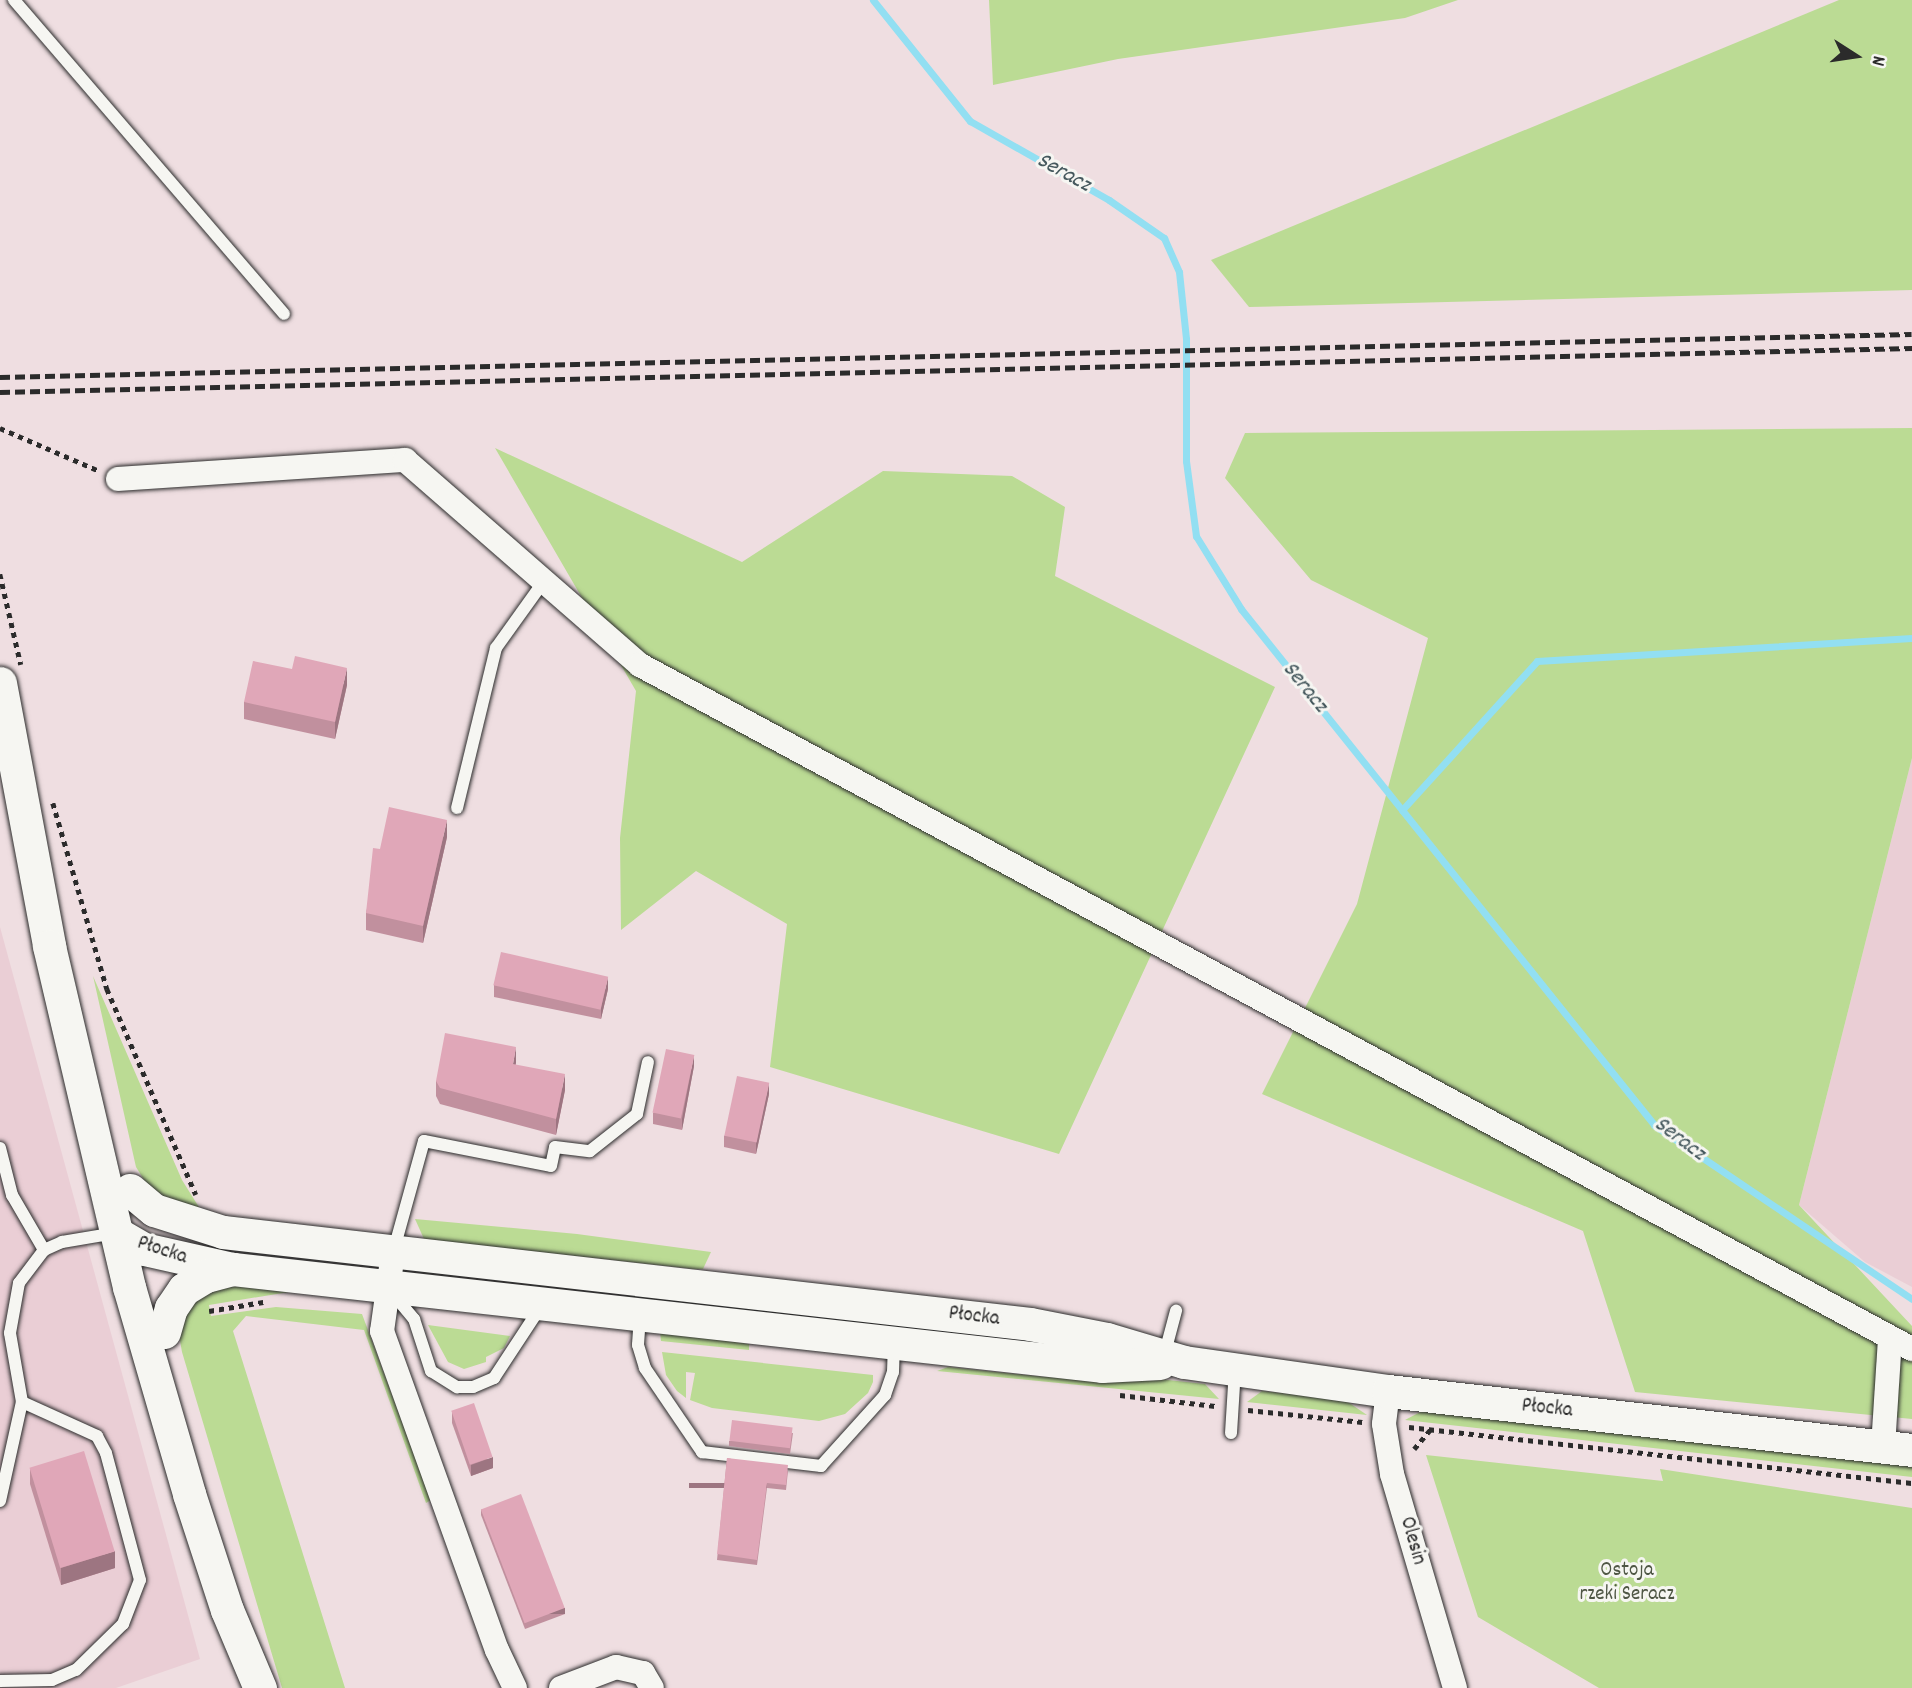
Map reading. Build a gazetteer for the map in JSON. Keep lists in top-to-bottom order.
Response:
{
  "streets": {
    "street": ["Płocka", "Olesin"]
  },
  "crossings": [
    ["Płocka", "Olesin"]
  ],
  "water": ["Seracz"],
  "parks": ["Ostoja rzeki Seracz"],
  "north": "right"
}
